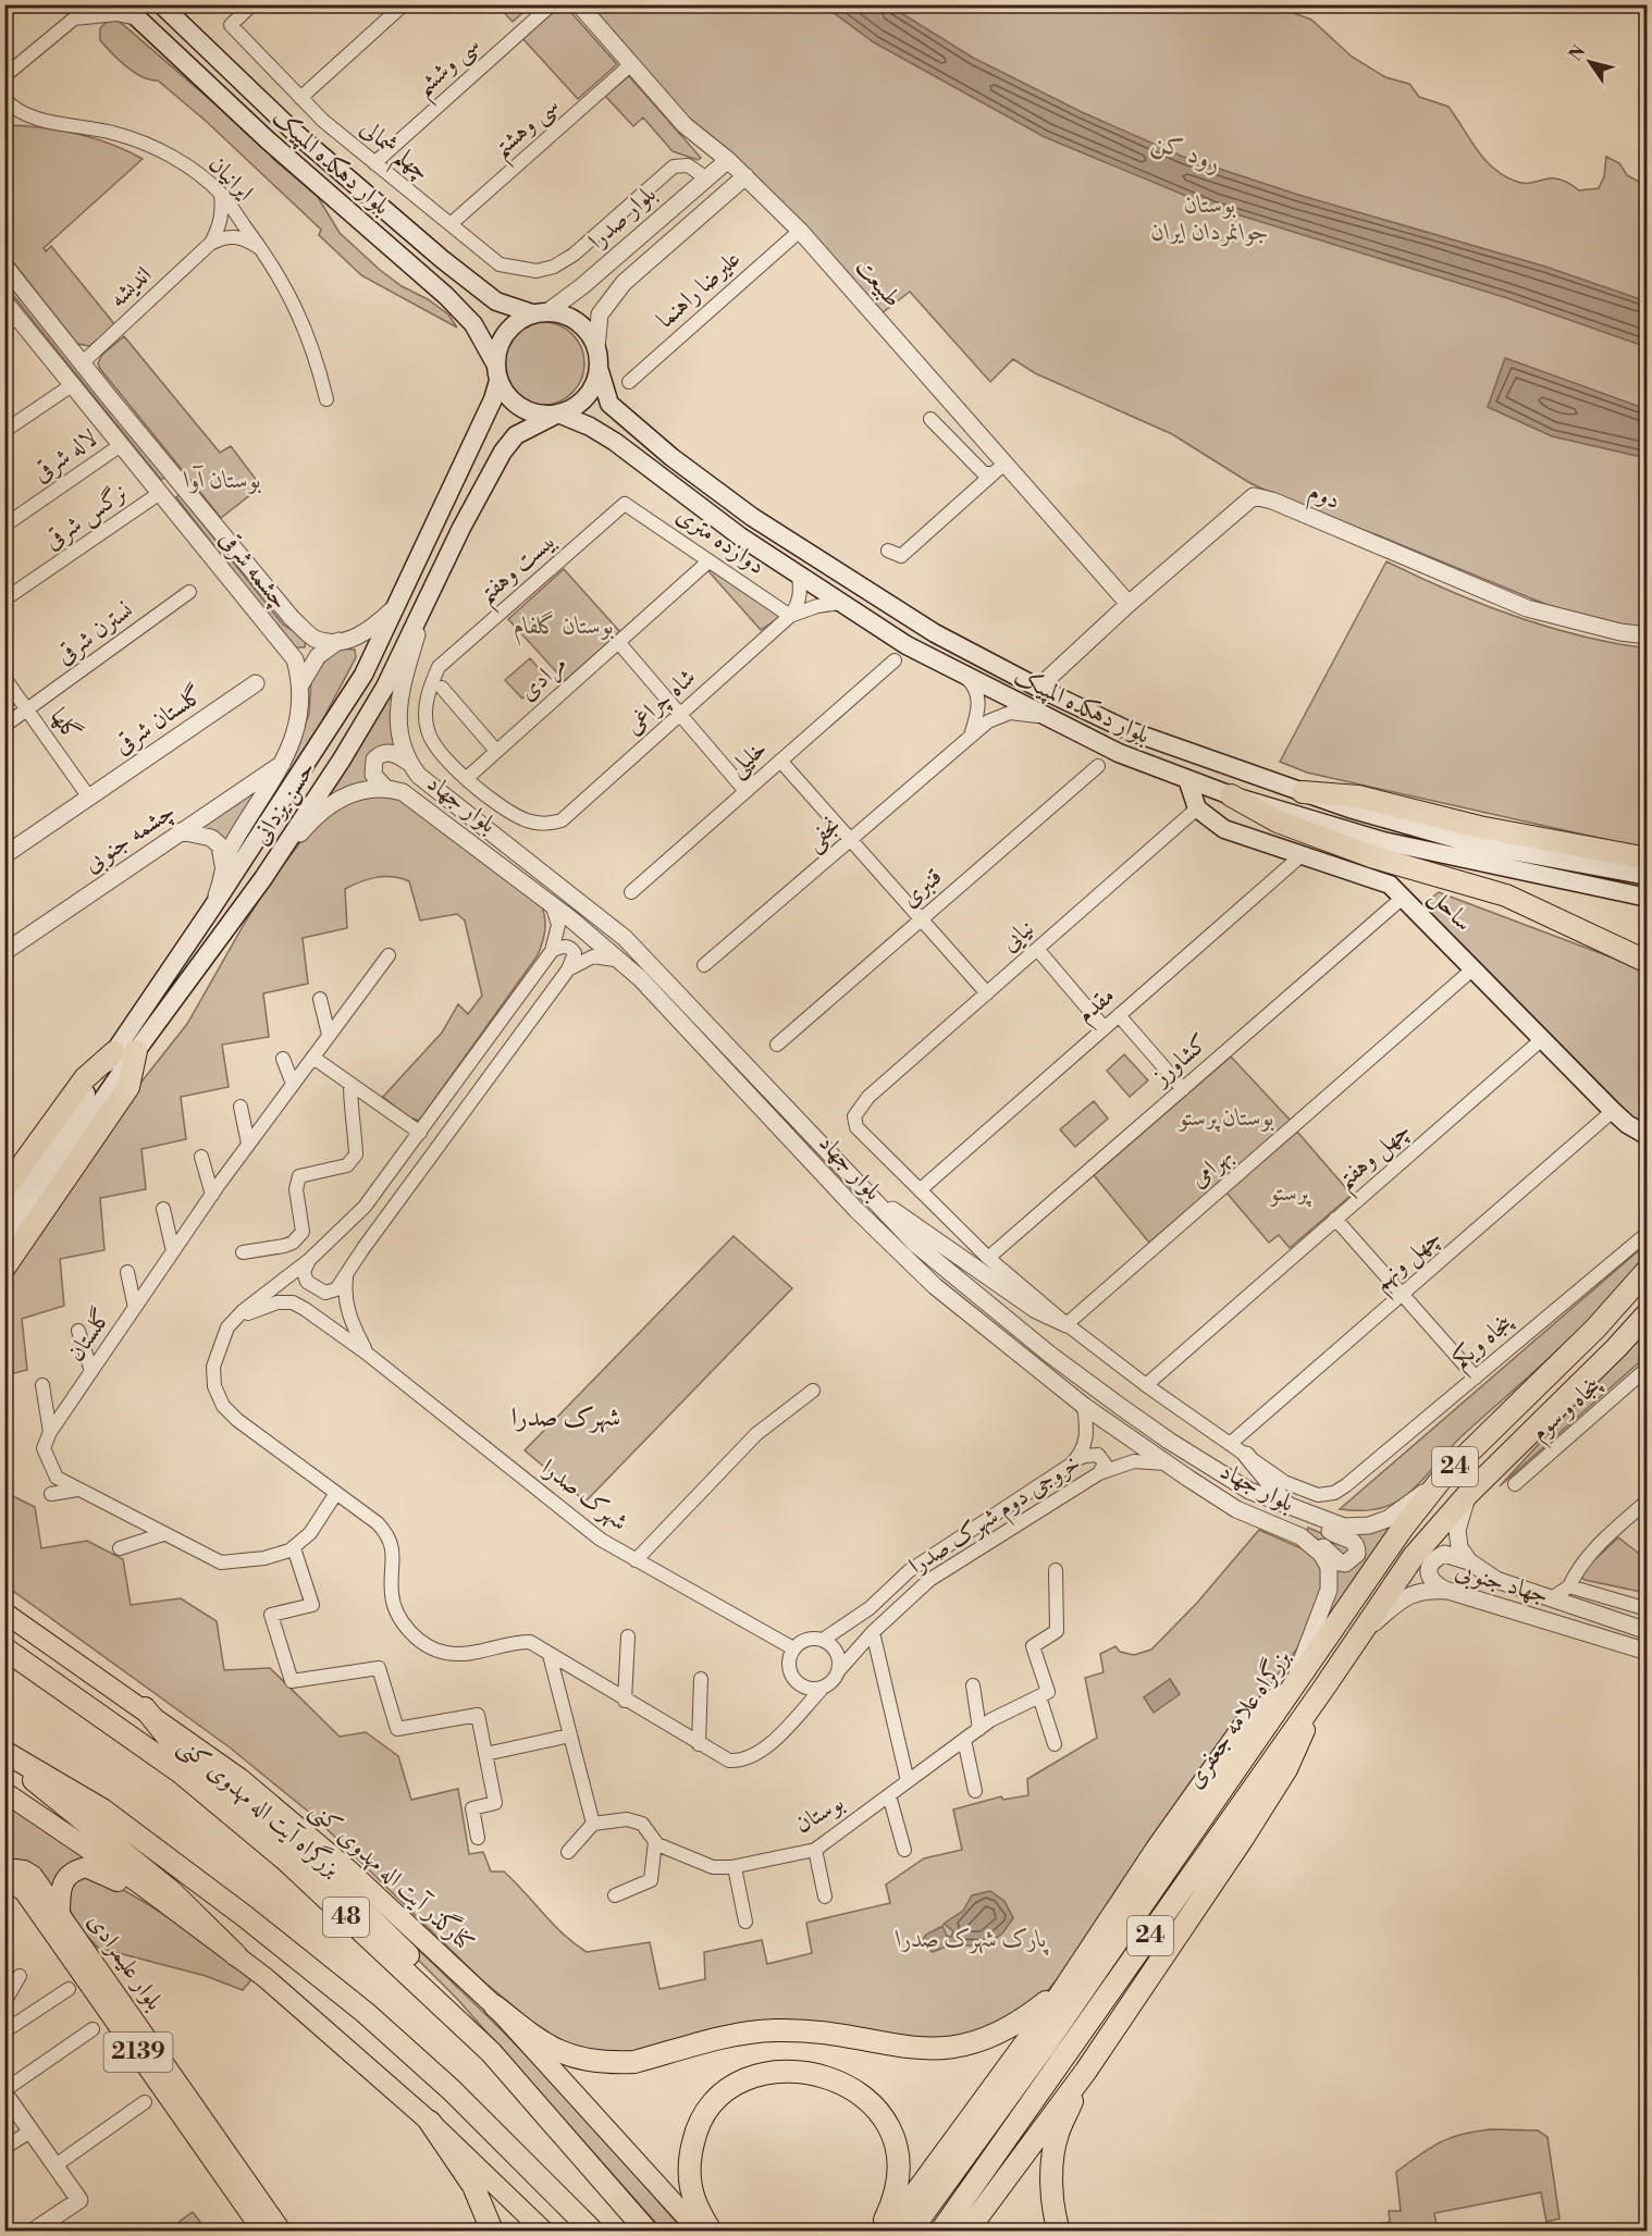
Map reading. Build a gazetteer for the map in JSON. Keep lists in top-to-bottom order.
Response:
{
  "streets": {
    "highway": [
      "24",
      "بزرگراه علامه جعفری",
      "بزرگراه آیت اله مهدوی کنی",
      "48"
    ],
    "main road": [
      "بلوار دهکده المپیک",
      "حسن یزدانی",
      "ساحل",
      "کنارگذر آیت اله مهدوی کنی",
      "بلوار علیمرادی",
      "2139"
    ],
    "street": [
      "سی وششم",
      "سی وهشتم",
      "چهلم شمالی",
      "ایرانیان",
      "بلوار صدرا",
      "طبیعت",
      "اندیشه",
      "علیرضا راهنما",
      "لاله شرقی",
      "دوم",
      "نرگس شرقی",
      "دوازده متری",
      "بیست وهفتم",
      "چشمه شرقی",
      "نسترن شرقی",
      "مرادی",
      "شاه چراغی",
      "گلستان شرقی",
      "گلها",
      "خلیلی",
      "بلوار جهاد",
      "نجفی",
      "چشمه جنوبی",
      "قنبری",
      "نیایی",
      "مقدم",
      "کشاورز",
      "چهل وهفتم",
      "بهرامی",
      "چهل ونهم",
      "گلستان",
      "پنجاه ویکم",
      "پنجاه و سوم",
      "شهرک صدرا",
      "خروجی دوم شهرک صدرا",
      "جهاد جنوبی",
      "بوستان"
    ]
  },
  "crossings": [
    ["سی وششم", "چهلم شمالی"],
    ["سی وهشتم", "چهلم شمالی"],
    ["سی وهشتم", "طبیعت"],
    ["چهلم شمالی", "بلوار صدرا"],
    ["بلوار دهکده المپیک", "بلوار صدرا"],
    ["بلوار دهکده المپیک", "دوم"],
    ["بلوار دهکده المپیک", "حسن یزدانی"],
    ["بلوار دهکده المپیک", "نجفی"],
    ["بلوار صدرا", "طبیعت"],
    ["بلوار صدرا", "حسن یزدانی"],
    ["طبیعت", "علیرضا راهنما"],
    ["طبیعت", "دوم"],
    ["اندیشه", "چشمه شرقی"],
    ["لاله شرقی", "چشمه شرقی"],
    ["نرگس شرقی", "چشمه شرقی"],
    ["دوازده متری", "بیست وهفتم"],
    ["دوازده متری", "مرادی"],
    ["دوازده متری", "شاه چراغی"],
    ["بیست وهفتم", "مرادی"],
    ["بیست وهفتم", "شاه چراغی"],
    ["چشمه شرقی", "حسن یزدانی"],
    ["چشمه شرقی", "چشمه جنوبی"],
    ["نسترن شرقی", "گلها"],
    ["مرادی", "شاه چراغی"],
    ["گلستان شرقی", "گلها"],
    ["حسن یزدانی", "بلوار جهاد"],
    ["بلوار جهاد", "خروجی دوم شهرک صدرا"],
    ["بلوار جهاد", "بزرگراه علامه جعفری"],
    ["ساحل", "نیایی"],
    ["ساحل", "مقدم"],
    ["ساحل", "کشاورز"],
    ["ساحل", "چهل وهفتم"],
    ["ساحل", "بهرامی"],
    ["ساحل", "چهل ونهم"],
    ["نیایی", "مقدم"],
    ["شهرک صدرا", "خروجی دوم شهرک صدرا"],
    ["جهاد جنوبی", "بزرگراه علامه جعفری"]
  ],
  "districts": ["شهرک صدرا"],
  "water": ["رود کن"],
  "parks": [
    "بوستان جوانمردان ایران",
    "بوستان آوا",
    "بوستان گلفام",
    "بوستان پرستو",
    "پرستو",
    "پارک شهرک صدرا"
  ],
  "north": "top left"
}
